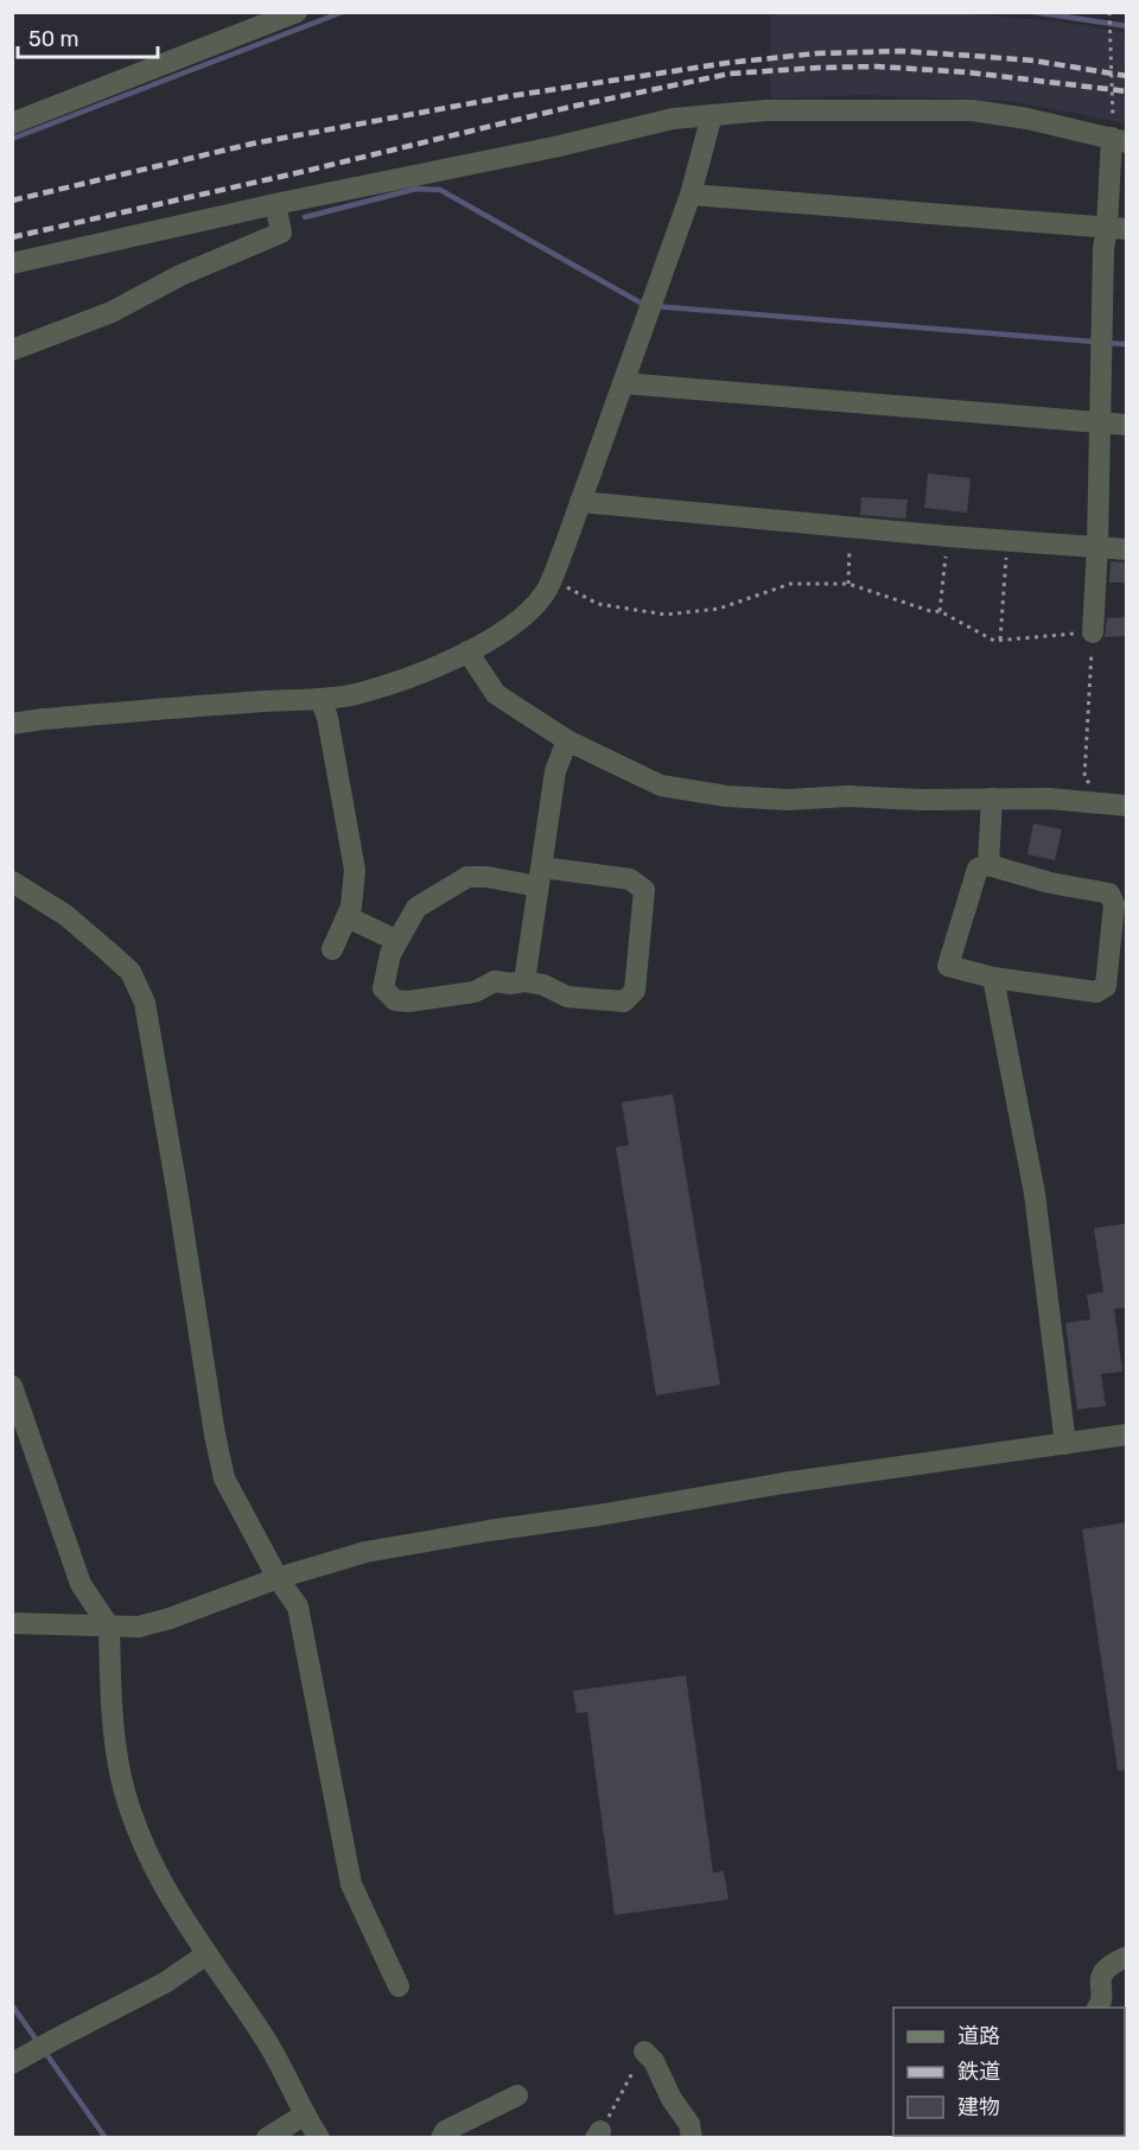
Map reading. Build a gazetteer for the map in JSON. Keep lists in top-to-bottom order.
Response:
{
  "legend": ["道路", "鉄道", "建物"],
  "scale_bar": "50 m"
}
